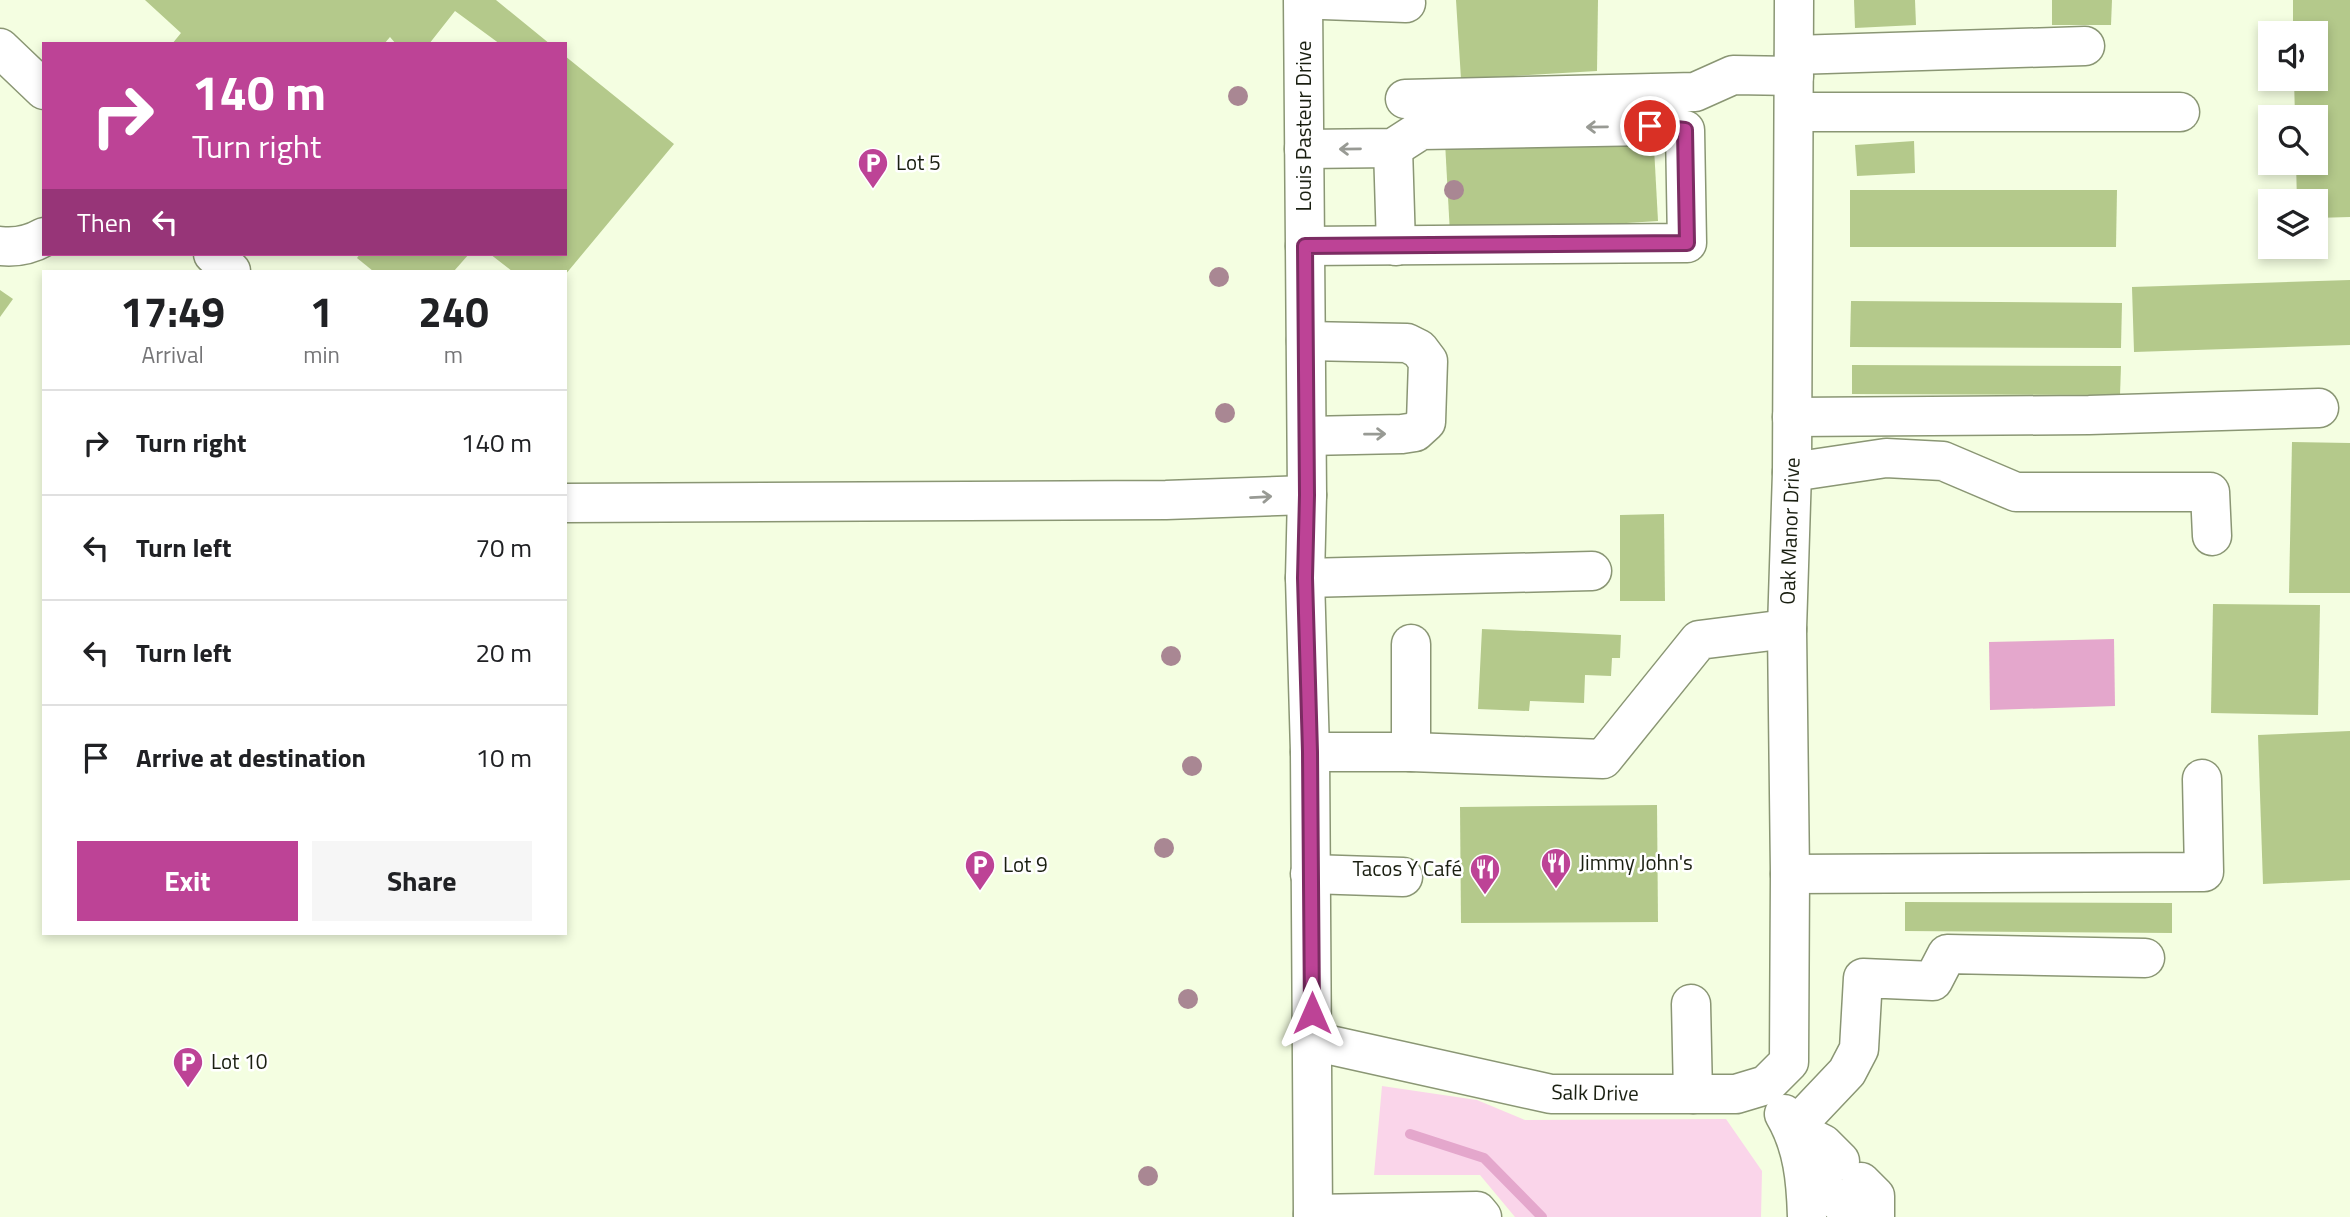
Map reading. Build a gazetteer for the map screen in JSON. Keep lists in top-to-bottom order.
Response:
{
  "streets": {
    "street": ["Louis Pasteur Drive", "Oak Manor Drive", "Salk Drive"]
  },
  "crossings": [
    ["Louis Pasteur Drive", "Salk Drive"],
    ["Oak Manor Drive", "Salk Drive"]
  ],
  "places": {
    "parking": ["Lot 5", "Lot 9", "Lot 10"],
    "restaurant": ["Jimmy John's", "Tacos Y Café"]
  },
  "page": {
    "turn": ["140 m", "Turn right"],
    "then": "Then",
    "eta": [
      "17:49",
      "Arrival",
      "1",
      "min",
      "240",
      "m"
    ],
    "list": [
      {
        "name": "Turn right",
        "value": "140 m"
      },
      {
        "name": "Turn left",
        "value": "70 m"
      },
      {
        "name": "Turn left",
        "value": "20 m"
      },
      {
        "name": "Arrive at destination",
        "value": "10 m"
      }
    ],
    "buttons": ["Exit", "Share"]
  }
}
